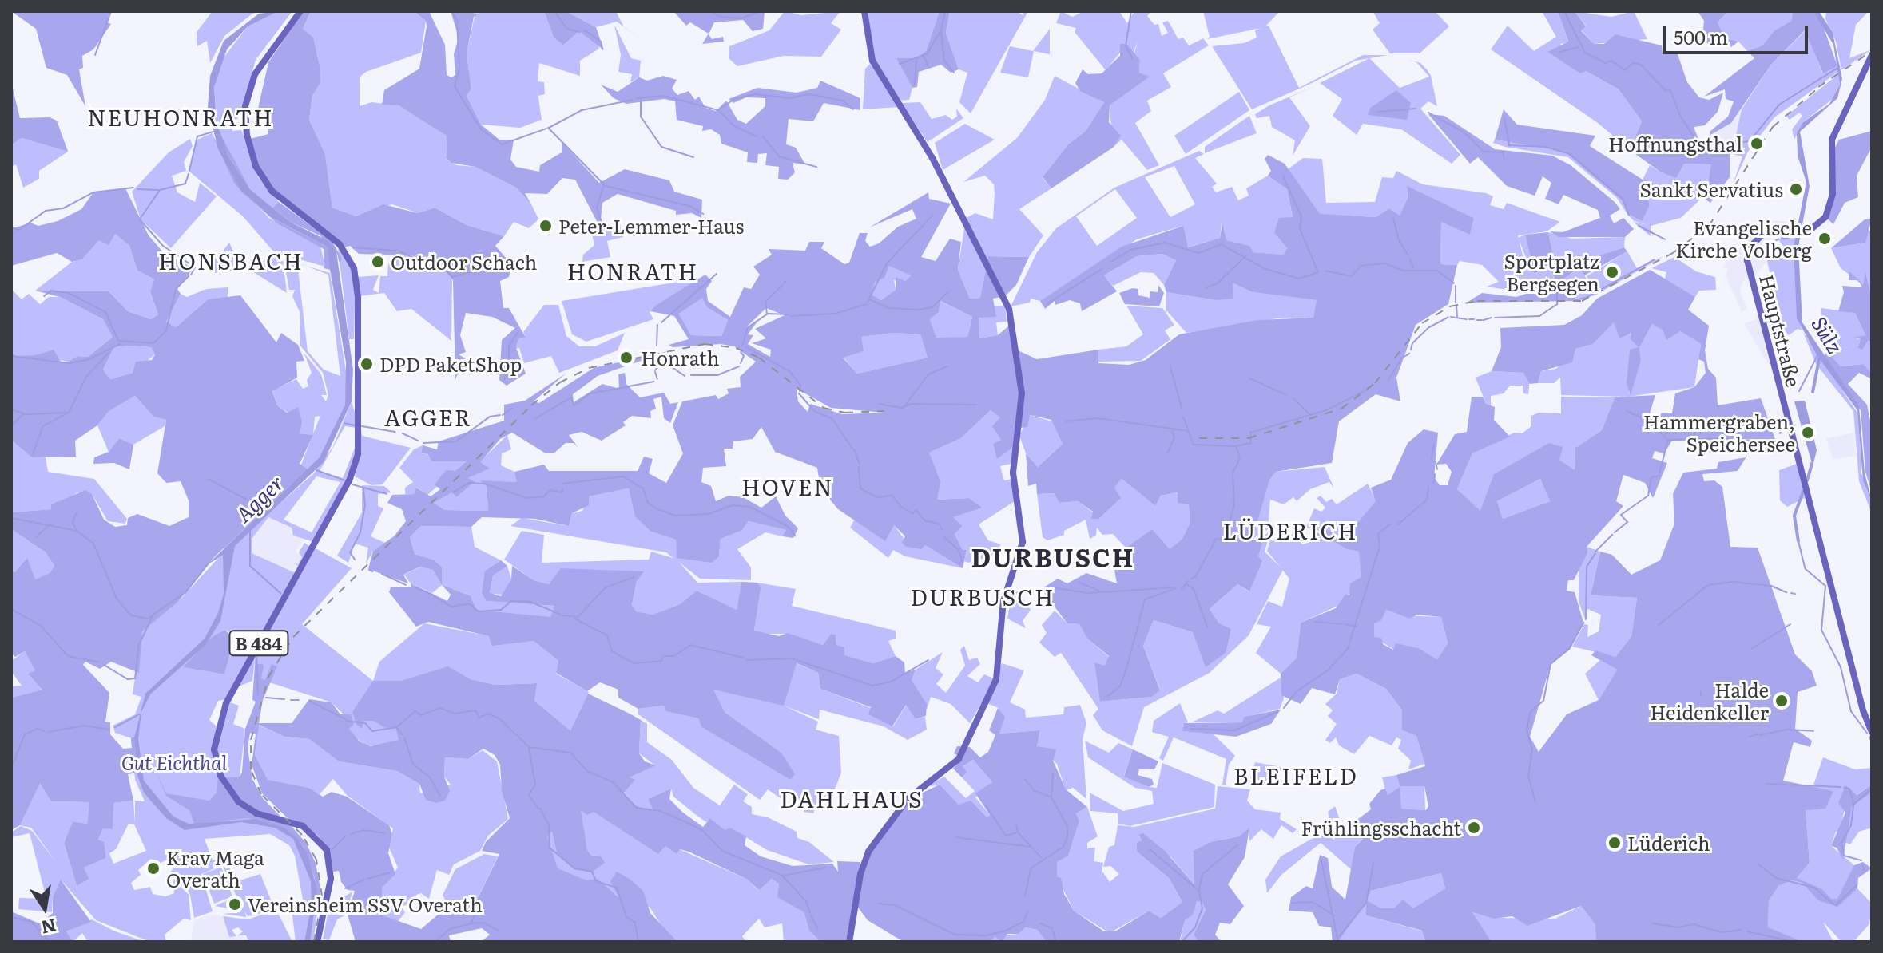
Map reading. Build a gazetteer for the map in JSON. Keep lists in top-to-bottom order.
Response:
{
  "streets": {
    "main road": ["Hauptstraße", "B 484"]
  },
  "districts": [
    "NEUHONRATH",
    "HONSBACH",
    "HONRATH",
    "AGGER",
    "HOVEN",
    "LÜDERICH",
    "DURBUSCH",
    "DURBUSCH",
    "BLEIFELD",
    "DAHLHAUS"
  ],
  "water": ["Sülz", "Agger"],
  "parks": ["Gut Eichthal"],
  "places": [
    "Hoffnungsthal",
    "Sankt Servatius",
    "Peter-Lemmer-Haus",
    "Evangelische Kirche Volberg",
    "Outdoor Schach",
    "Sportplatz Bergsegen",
    "Honrath",
    "DPD PaketShop",
    "Hammergraben, Speichersee",
    "Halde Heidenkeller",
    "Frühlingsschacht",
    "Lüderich",
    "Krav Maga Overath",
    "Vereinsheim SSV Overath"
  ],
  "scale_bar": "500 m",
  "north": "bottom"
}
